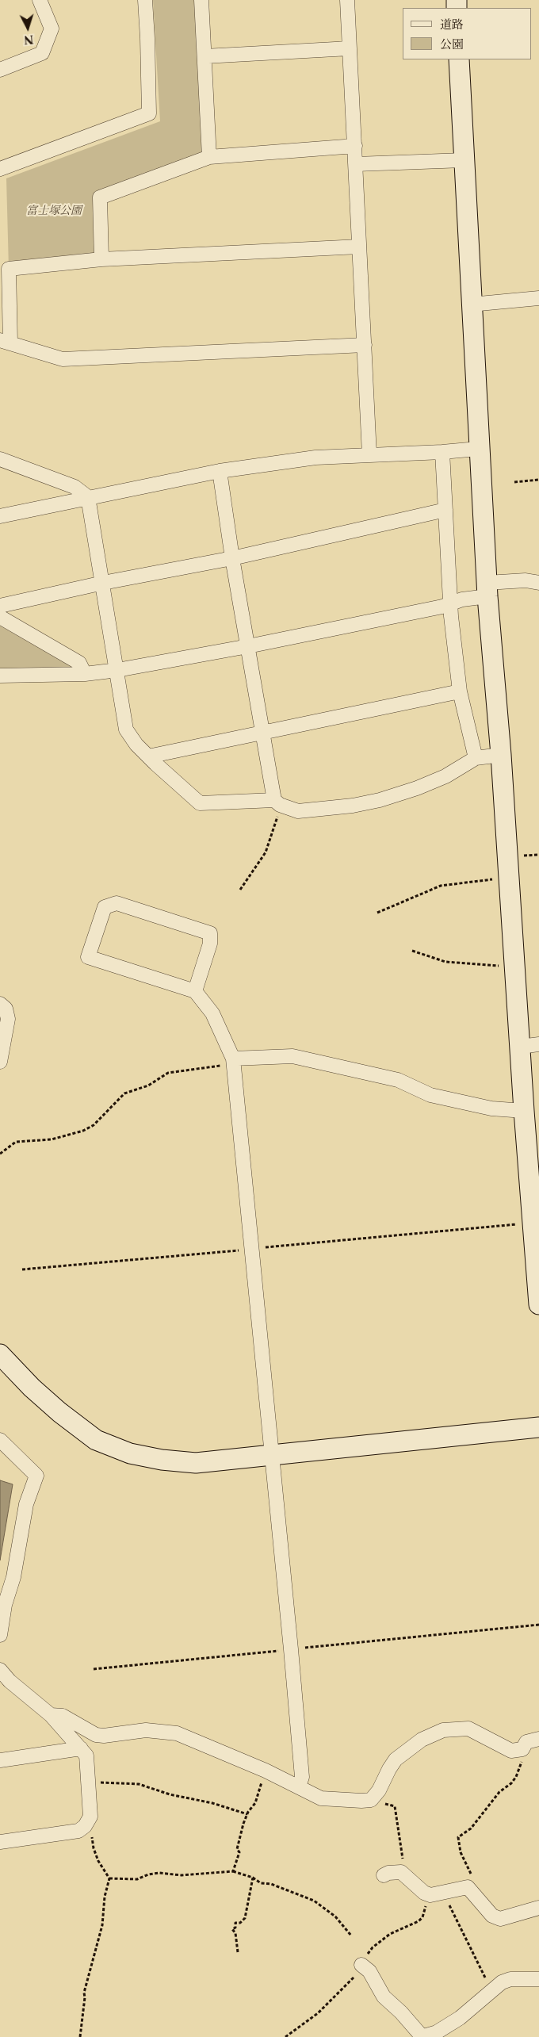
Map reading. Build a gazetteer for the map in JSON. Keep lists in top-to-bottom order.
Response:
{
  "parks": ["富士塚公園"],
  "legend": ["道路", "公園"],
  "north": "bottom"
}
